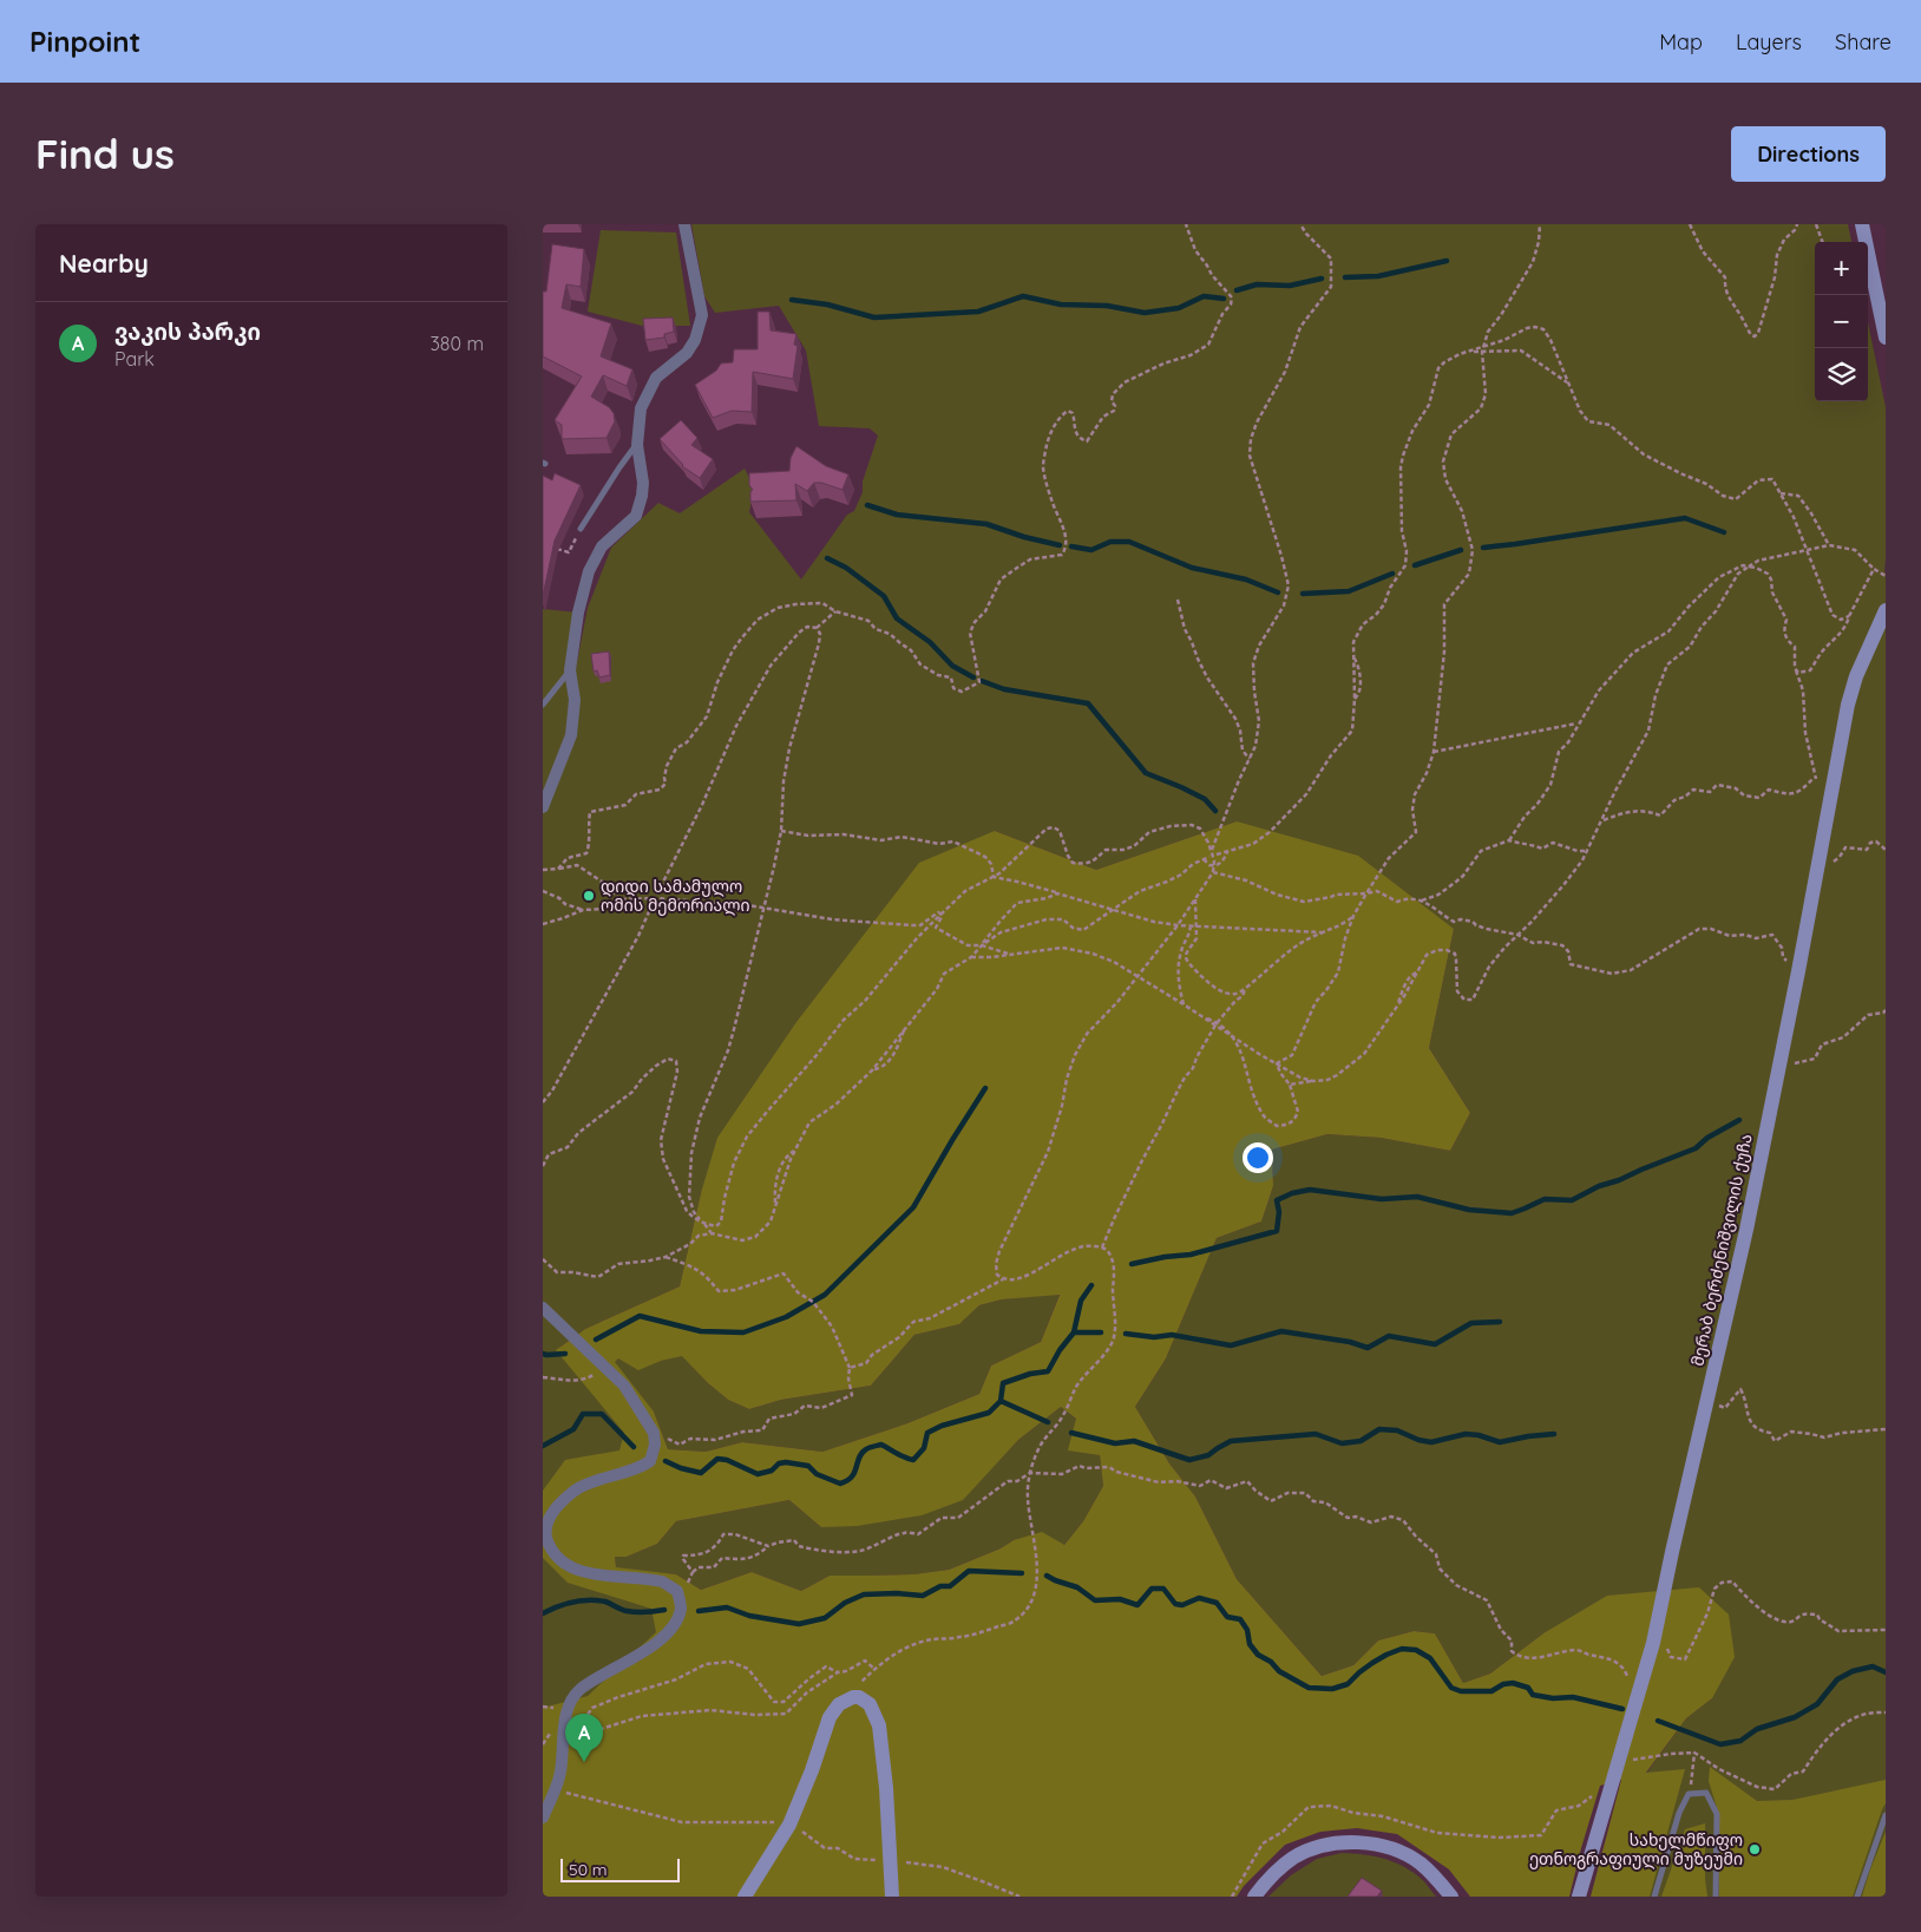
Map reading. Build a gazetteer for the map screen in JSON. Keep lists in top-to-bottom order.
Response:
{
  "streets": {
    "street": ["მერაბ ბერძენიშვილის ქუჩა"]
  },
  "places": ["დიდი სამამულო ომის მემორიალი", "სახელმწიფო ეთნოგრაფიული მუზეუმი"],
  "scale_bar": "50 m",
  "page": {
    "header": "Pinpoint",
    "nav": ["Map", "Layers", "Share"],
    "buttons": "Directions",
    "title": "Find us",
    "heading": "Nearby",
    "map_buttons": ["+", "−"],
    "list": [
      {
        "mark": "A",
        "name": "ვაკის პარკი",
        "note": "Park",
        "value": "380 m"
      }
    ],
    "pins": "A",
    "scale": "50 m"
  }
}
